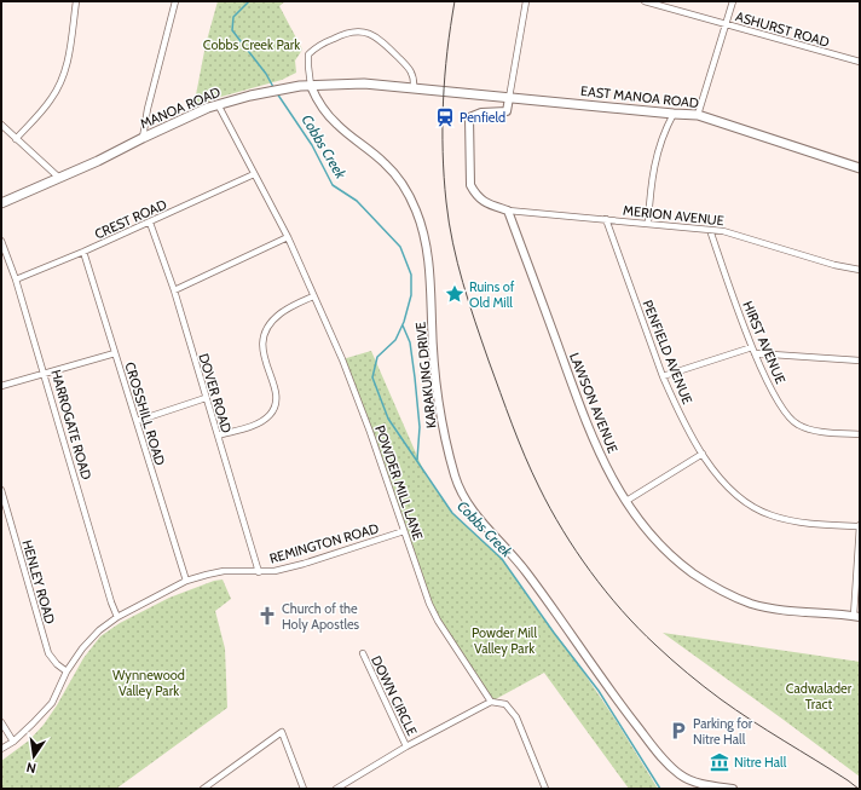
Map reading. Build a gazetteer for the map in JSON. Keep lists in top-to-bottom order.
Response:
{
  "streets": {
    "main road": ["EAST MANOA ROAD", "MANOA ROAD"],
    "street": [
      "ASHURST ROAD",
      "MERION AVENUE",
      "CREST ROAD",
      "HIRST AVENUE",
      "PENFIELD AVENUE",
      "KARAKUNG DRIVE",
      "DOVER ROAD",
      "LAWSON AVENUE",
      "CROSSHILL ROAD",
      "HARROGATE ROAD",
      "POWDER MILL LANE",
      "REMINGTON ROAD",
      "HENLEY ROAD",
      "DOWN CIRCLE"
    ]
  },
  "crossings": [
    ["EAST MANOA ROAD", "MANOA ROAD"],
    ["MANOA ROAD", "KARAKUNG DRIVE"],
    ["MANOA ROAD", "POWDER MILL LANE"],
    ["MERION AVENUE", "HIRST AVENUE"],
    ["MERION AVENUE", "PENFIELD AVENUE"],
    ["MERION AVENUE", "LAWSON AVENUE"],
    ["CREST ROAD", "DOVER ROAD"],
    ["CREST ROAD", "CROSSHILL ROAD"],
    ["CREST ROAD", "HARROGATE ROAD"],
    ["CREST ROAD", "POWDER MILL LANE"],
    ["DOVER ROAD", "REMINGTON ROAD"],
    ["CROSSHILL ROAD", "REMINGTON ROAD"],
    ["HARROGATE ROAD", "REMINGTON ROAD"],
    ["POWDER MILL LANE", "REMINGTON ROAD"],
    ["REMINGTON ROAD", "HENLEY ROAD"]
  ],
  "water": ["Cobbs Creek"],
  "parks": [
    "Cobbs Creek Park",
    "Powder Mill Valley Park",
    "Wynnewood Valley Park",
    "Cadwalader Tract"
  ],
  "places": {
    "station": ["Penfield"],
    "place": ["Ruins of Old Mill"],
    "church": ["Church of the Holy Apostles"],
    "parking": ["Parking for Nitre Hall"],
    "museum": ["Nitre Hall"]
  },
  "north": "bottom"
}
